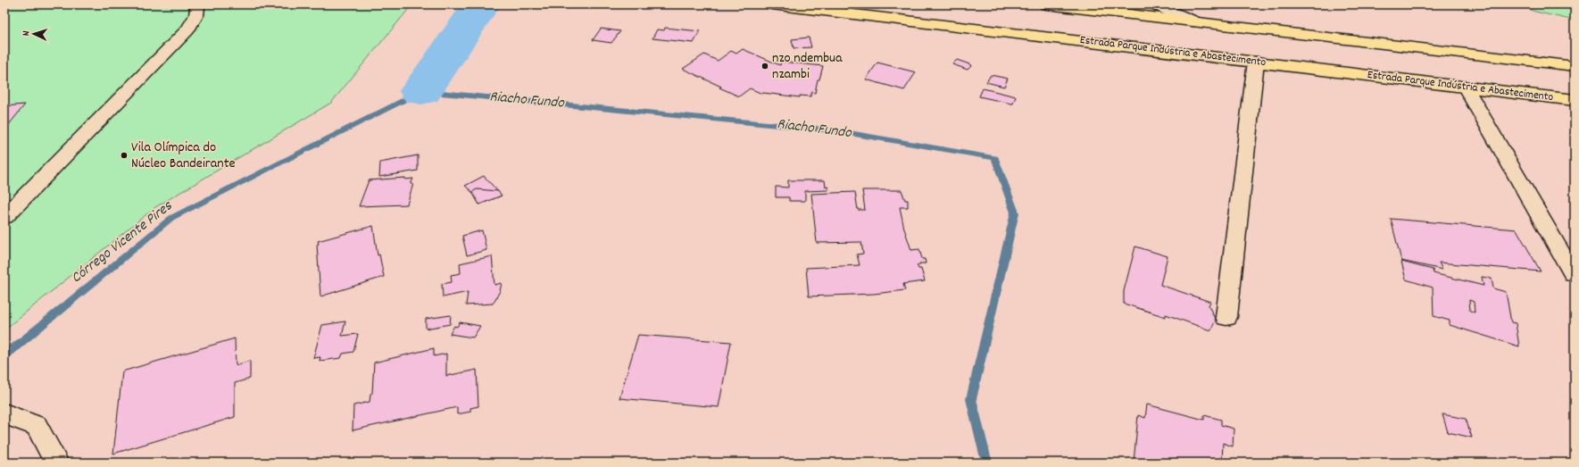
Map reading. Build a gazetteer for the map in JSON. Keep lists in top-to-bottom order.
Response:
{
  "streets": {
    "highway": ["Estrada Parque Indústria e Abastecimento"]
  },
  "water": ["Riacho Fundo", "Córrego Vicente Pires"],
  "places": ["nzo ndembua nzambi", "Vila Olímpica do Núcleo Bandeirante"],
  "north": "left"
}
